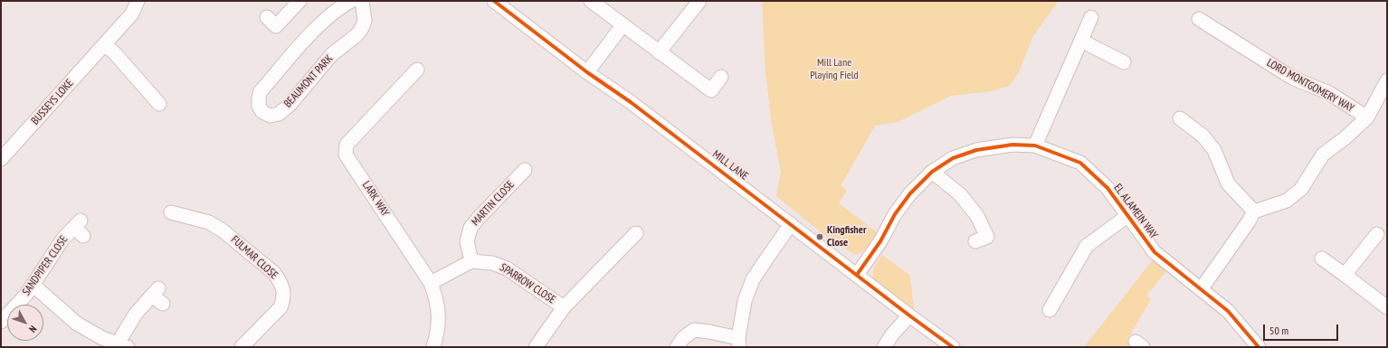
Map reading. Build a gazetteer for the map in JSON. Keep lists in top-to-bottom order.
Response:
{
  "streets": {
    "street": [
      "BEAUMONT PARK",
      "LORD MONTGOMERY WAY",
      "BUSSEYS LOKE",
      "MILL LANE",
      "LARK WAY",
      "MARTIN CLOSE",
      "EL ALAMEIN WAY",
      "FULMAR CLOSE",
      "SANDPIPER CLOSE",
      "SPARROW CLOSE"
    ]
  },
  "crossings": [
    ["MILL LANE", "EL ALAMEIN WAY"],
    ["MARTIN CLOSE", "SPARROW CLOSE"]
  ],
  "parks": ["Mill Lane Playing Field"],
  "places": ["Kingfisher Close"],
  "scale_bar": "50 m",
  "north": "bottom right"
}
